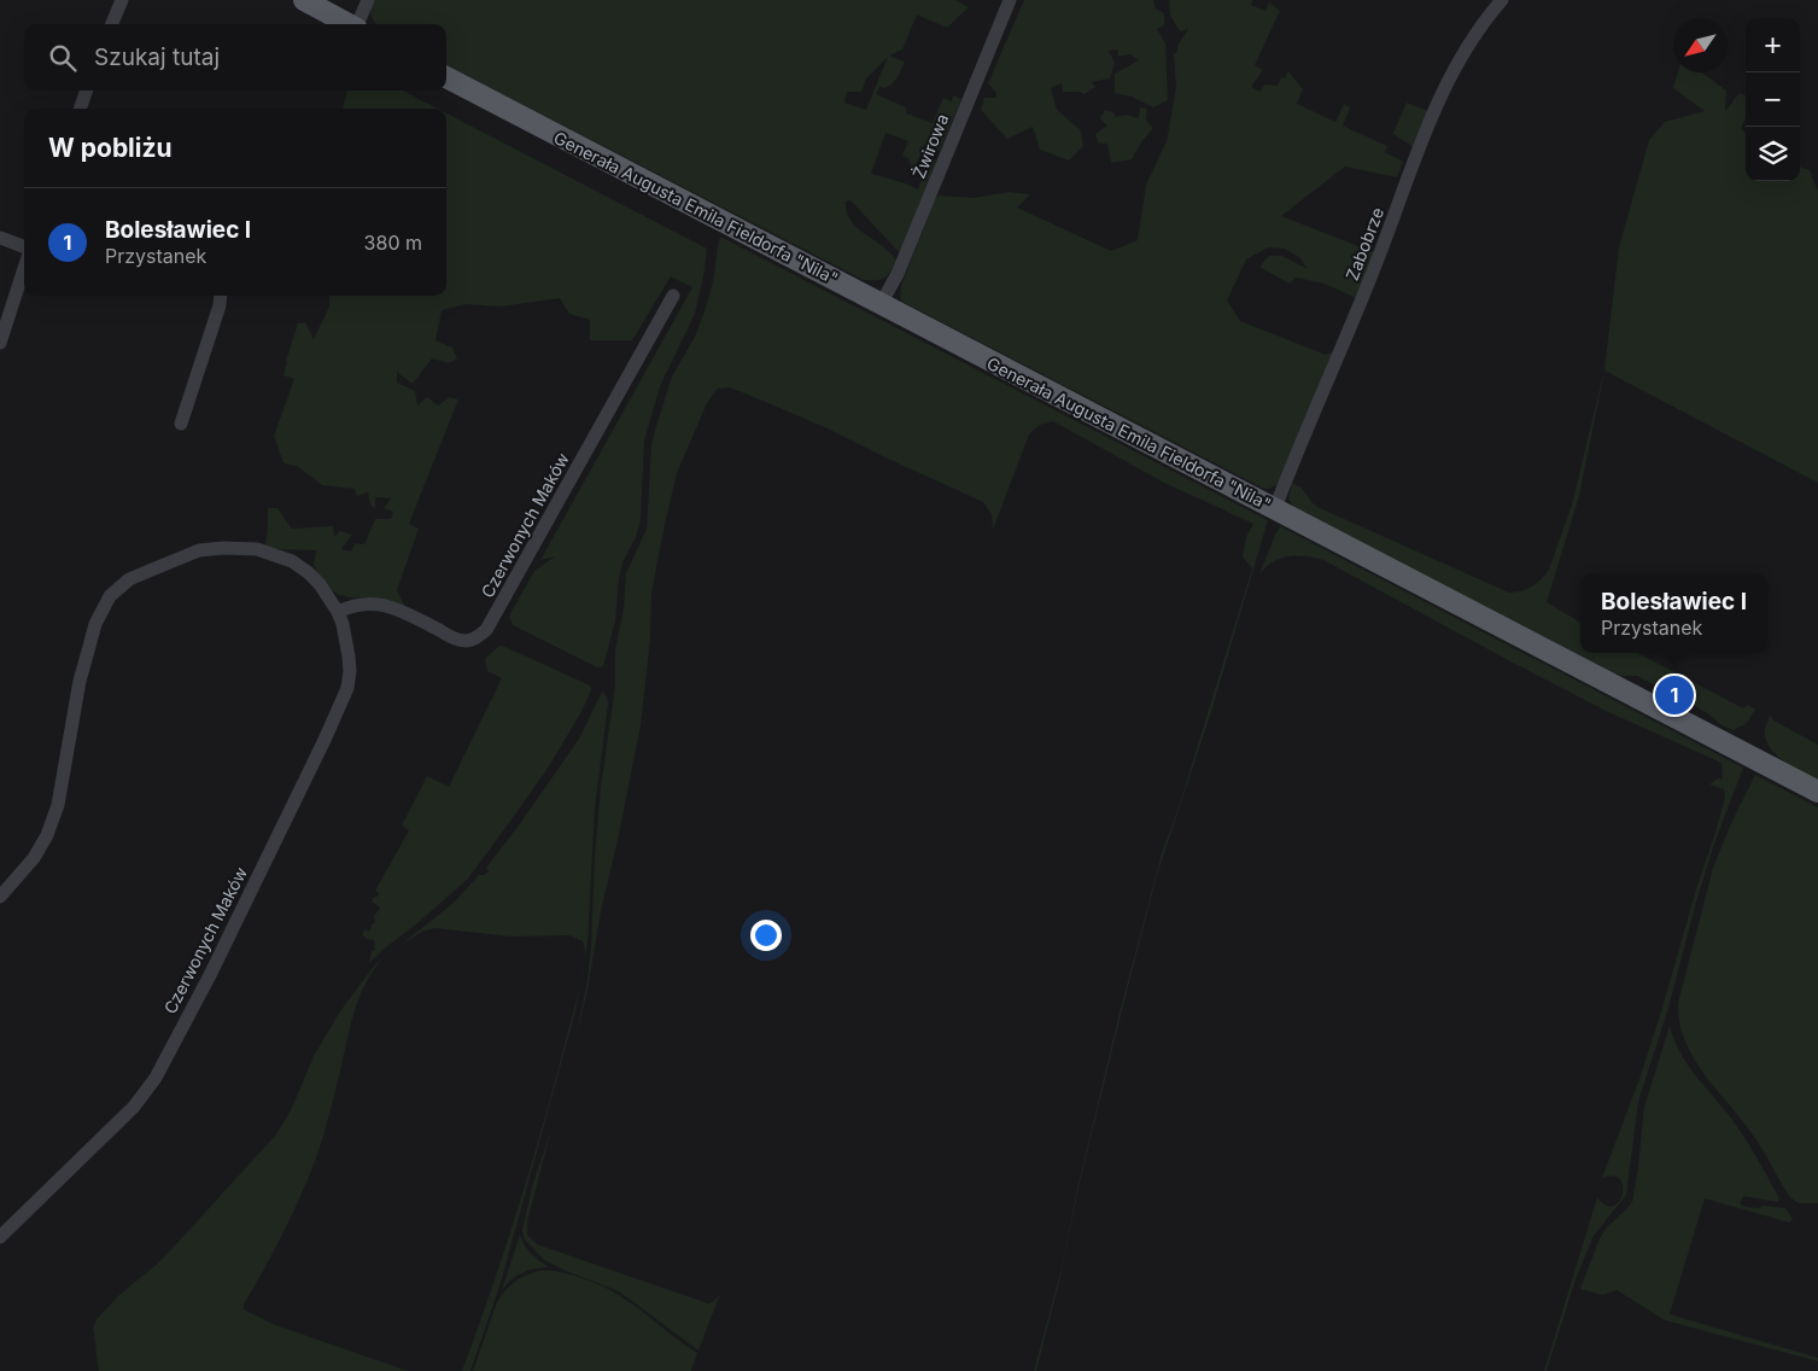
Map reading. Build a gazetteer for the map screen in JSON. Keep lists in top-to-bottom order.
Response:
{
  "streets": {
    "main road": ["Generała Augusta Emila Fieldorfa \"Nila\""],
    "street": ["Żwirowa", "Zabobrze", "Czerwonych Maków"]
  },
  "crossings": [
    ["Żwirowa", "Generała Augusta Emila Fieldorfa \"Nila\""],
    ["Generała Augusta Emila Fieldorfa \"Nila\"", "Zabobrze"]
  ],
  "north": "bottom left",
  "page": {
    "map_buttons": ["+", "−"],
    "search": "Szukaj tutaj",
    "heading": "W pobliżu",
    "list": [
      {
        "mark": "1",
        "name": "Bolesławiec I",
        "note": "Przystanek",
        "value": "380 m"
      }
    ],
    "popup": ["Bolesławiec I", "Przystanek"],
    "pins": "1"
  }
}
